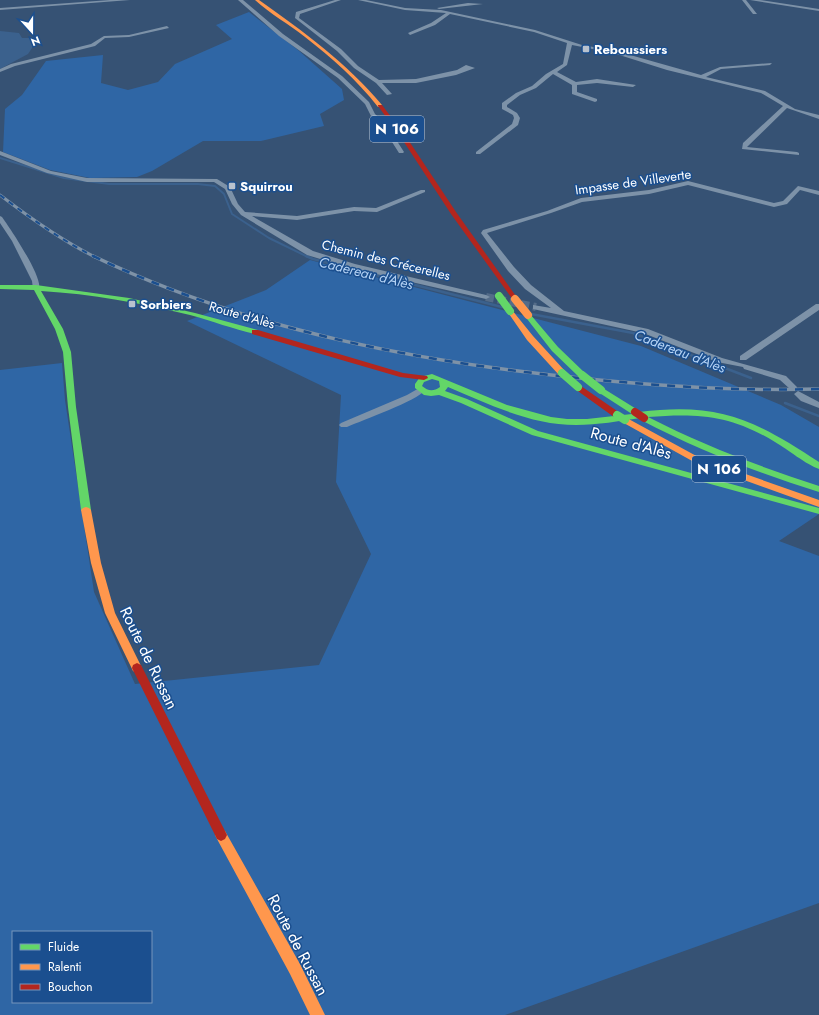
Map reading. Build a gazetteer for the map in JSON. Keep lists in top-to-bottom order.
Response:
{
  "streets": {
    "main road": ["N 106", "Route d'Alès", "Route de Russan"],
    "street": ["Impasse de Villeverte", "Chemin des Crécerelles"]
  },
  "crossings": [
    ["Route d'Alès", "Route de Russan"]
  ],
  "water": ["Cadereau d'Alès"],
  "places": {
    "transit": ["Reboussiers", "Squirrou", "Sorbiers"]
  },
  "legend": ["Fluide", "Ralenti", "Bouchon"],
  "north": "bottom"
}
